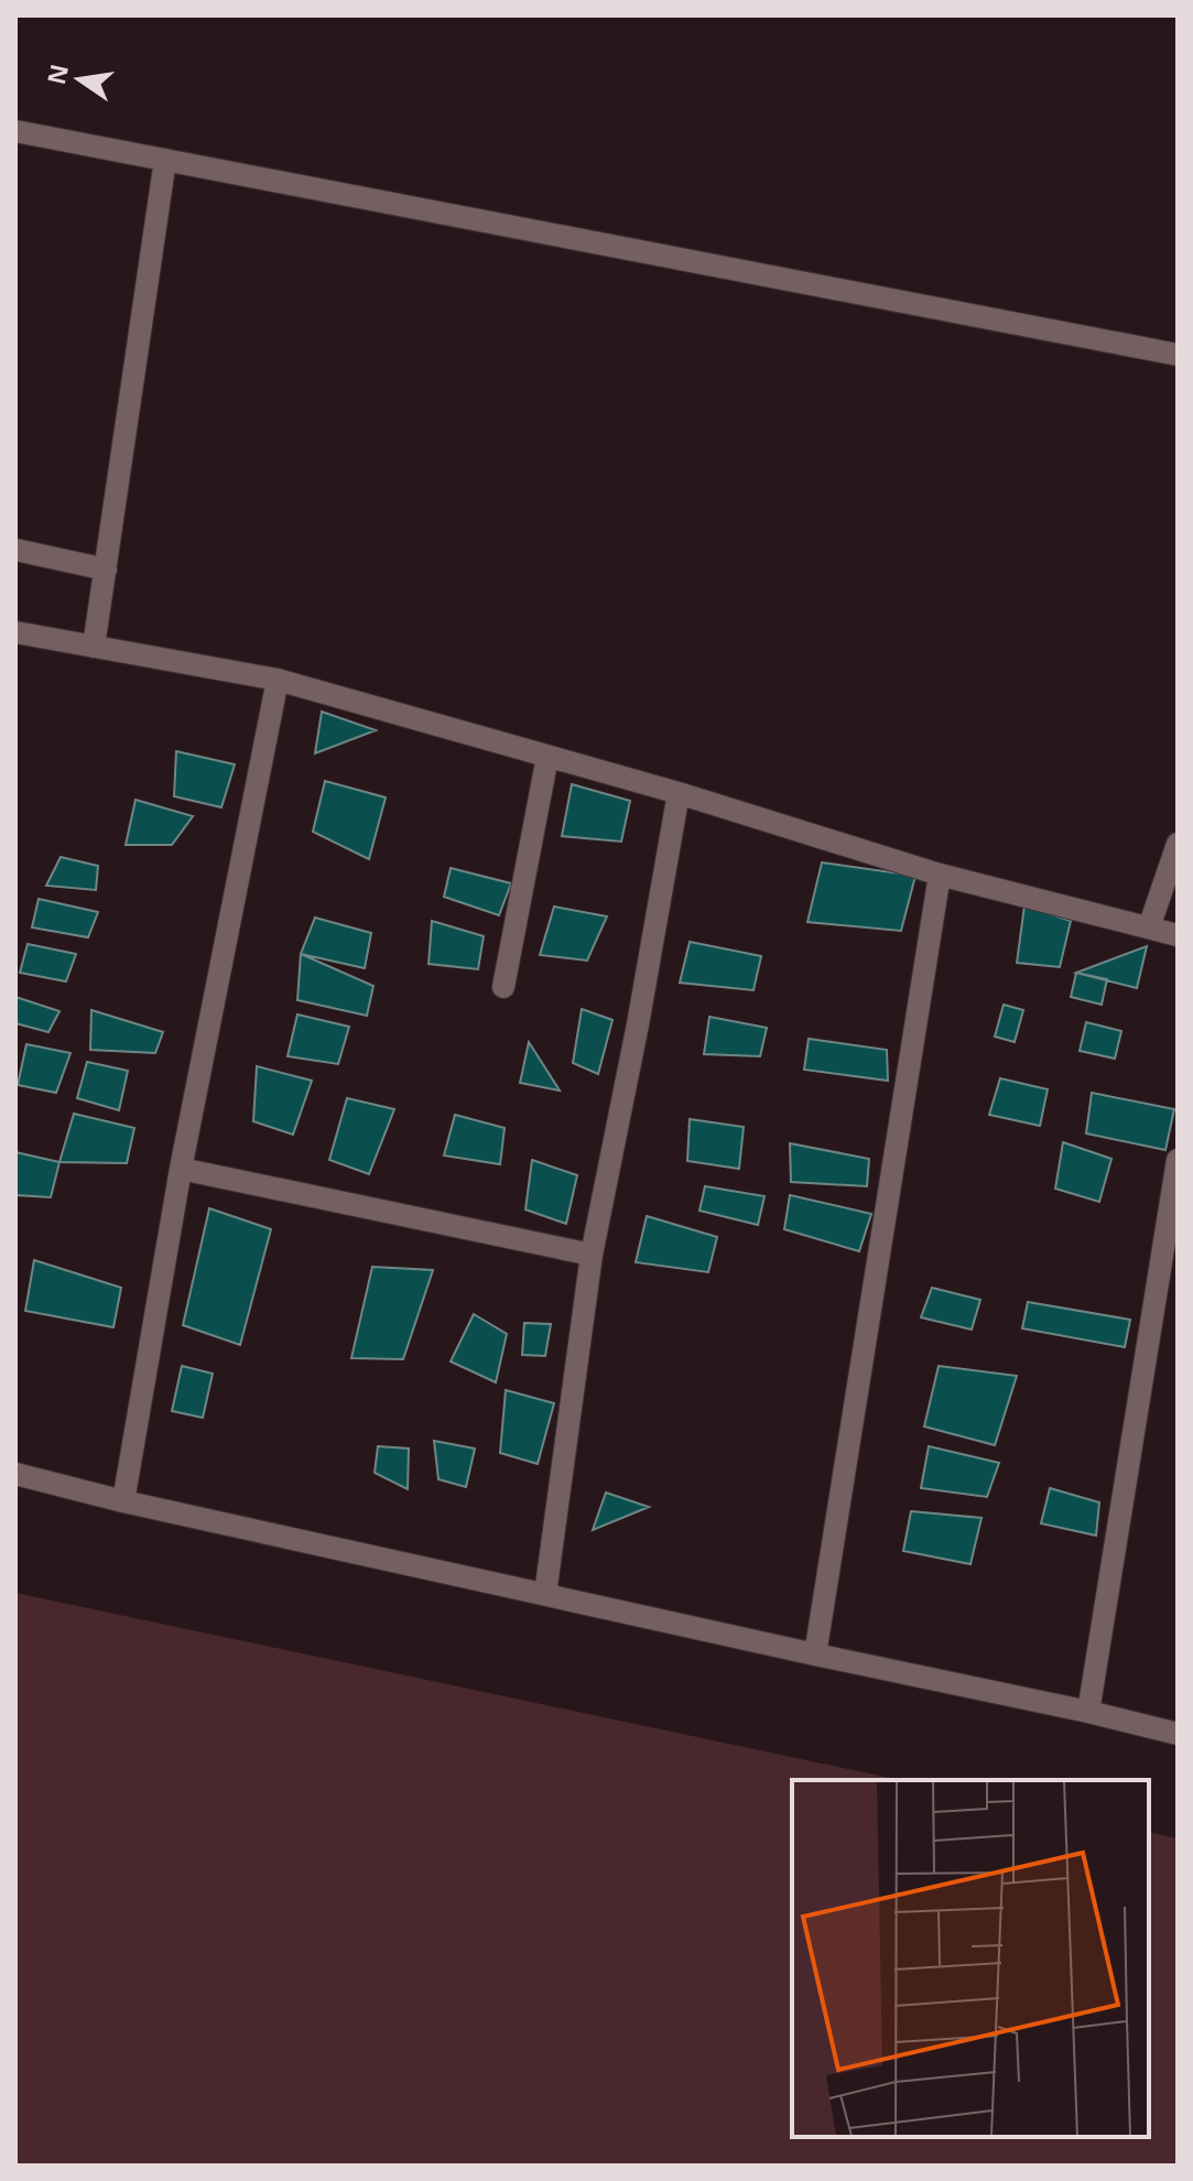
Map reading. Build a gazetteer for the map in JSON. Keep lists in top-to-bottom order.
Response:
{
  "north": "left"
}
